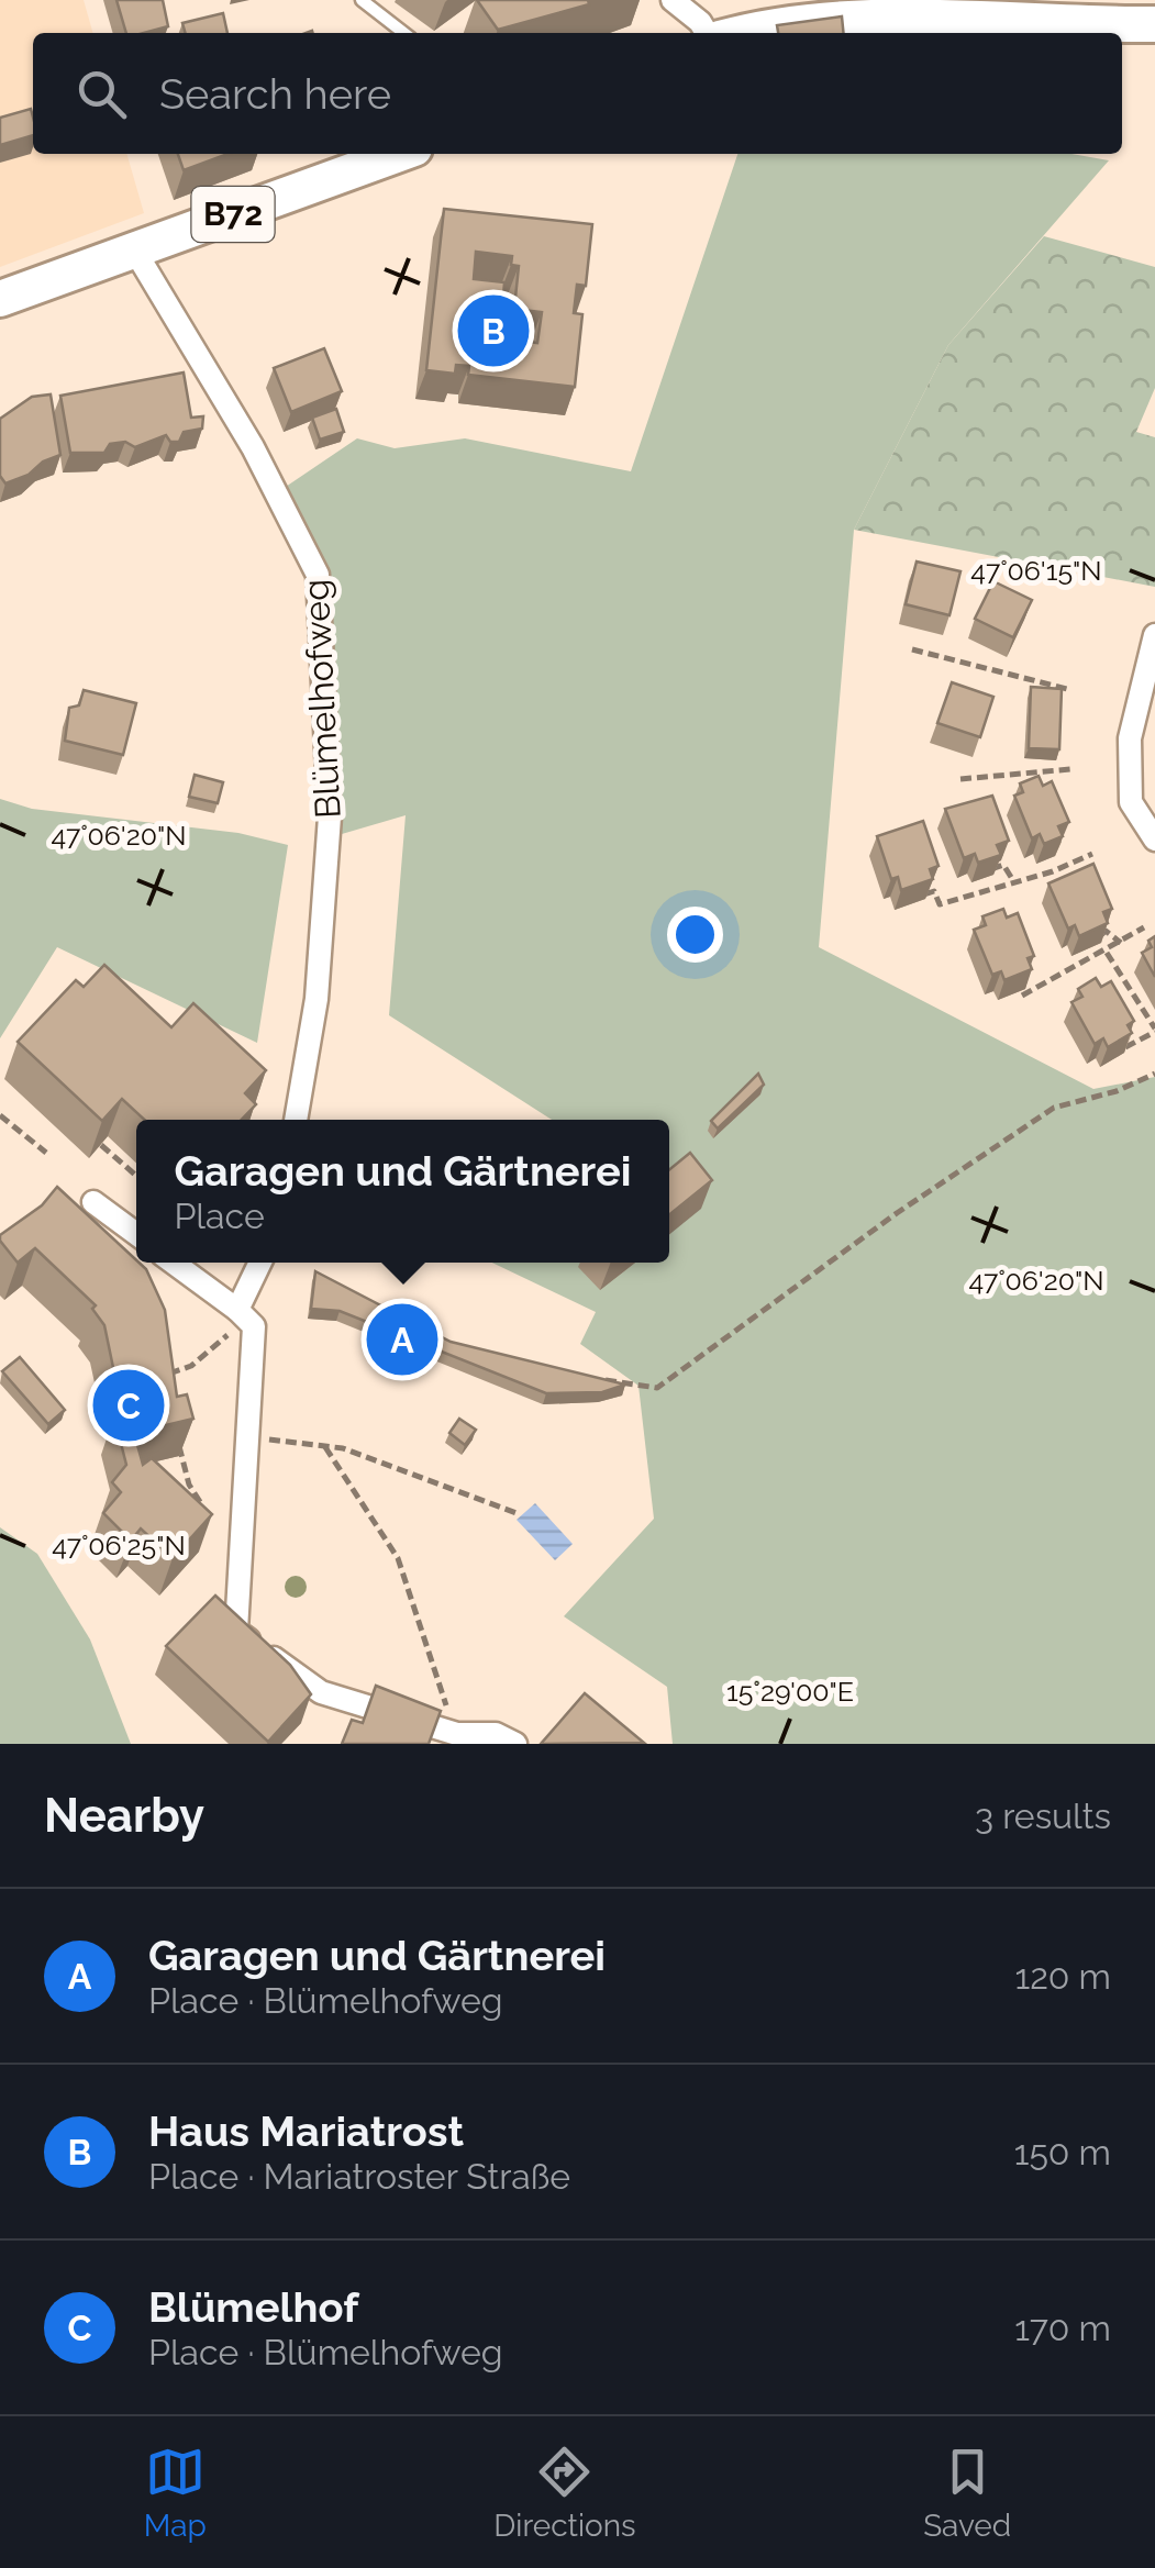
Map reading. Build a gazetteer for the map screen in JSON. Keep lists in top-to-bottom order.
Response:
{
  "streets": {
    "main road": ["B72"],
    "street": ["Blümelhofweg"]
  },
  "crossings": [
    ["B72", "Blümelhofweg"]
  ],
  "page": {
    "search": "Search here",
    "pins": ["B", "A", "C"],
    "popup": ["Garagen und Gärtnerei", "Place"],
    "heading": ["Nearby", "3 results"],
    "list": [
      {
        "mark": "A",
        "name": "Garagen und Gärtnerei",
        "note": "Place · Blümelhofweg",
        "value": "120 m"
      },
      {
        "mark": "B",
        "name": "Haus Mariatrost",
        "note": "Place · Mariatroster Straße",
        "value": "150 m"
      },
      {
        "mark": "C",
        "name": "Blümelhof",
        "note": "Place · Blümelhofweg",
        "value": "170 m"
      }
    ],
    "nav": ["Map", "Directions", "Saved"]
  },
  "coordinates": [
    "47°06'15\"N",
    "47°06'20\"N",
    "47°06'25\"N",
    "15°29'00\"E"
  ]
}
